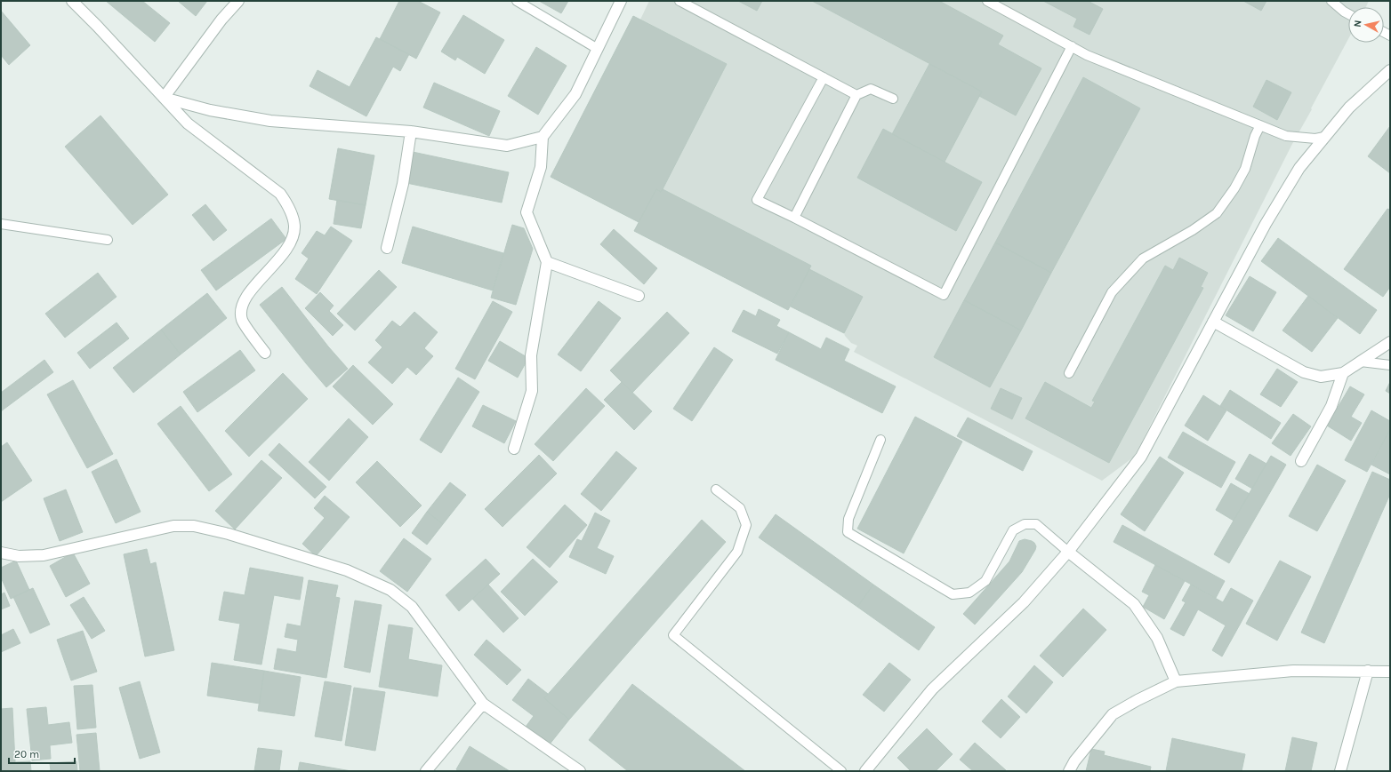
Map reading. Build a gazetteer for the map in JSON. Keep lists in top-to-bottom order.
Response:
{
  "scale_bar": "20 m",
  "north": "left"
}
